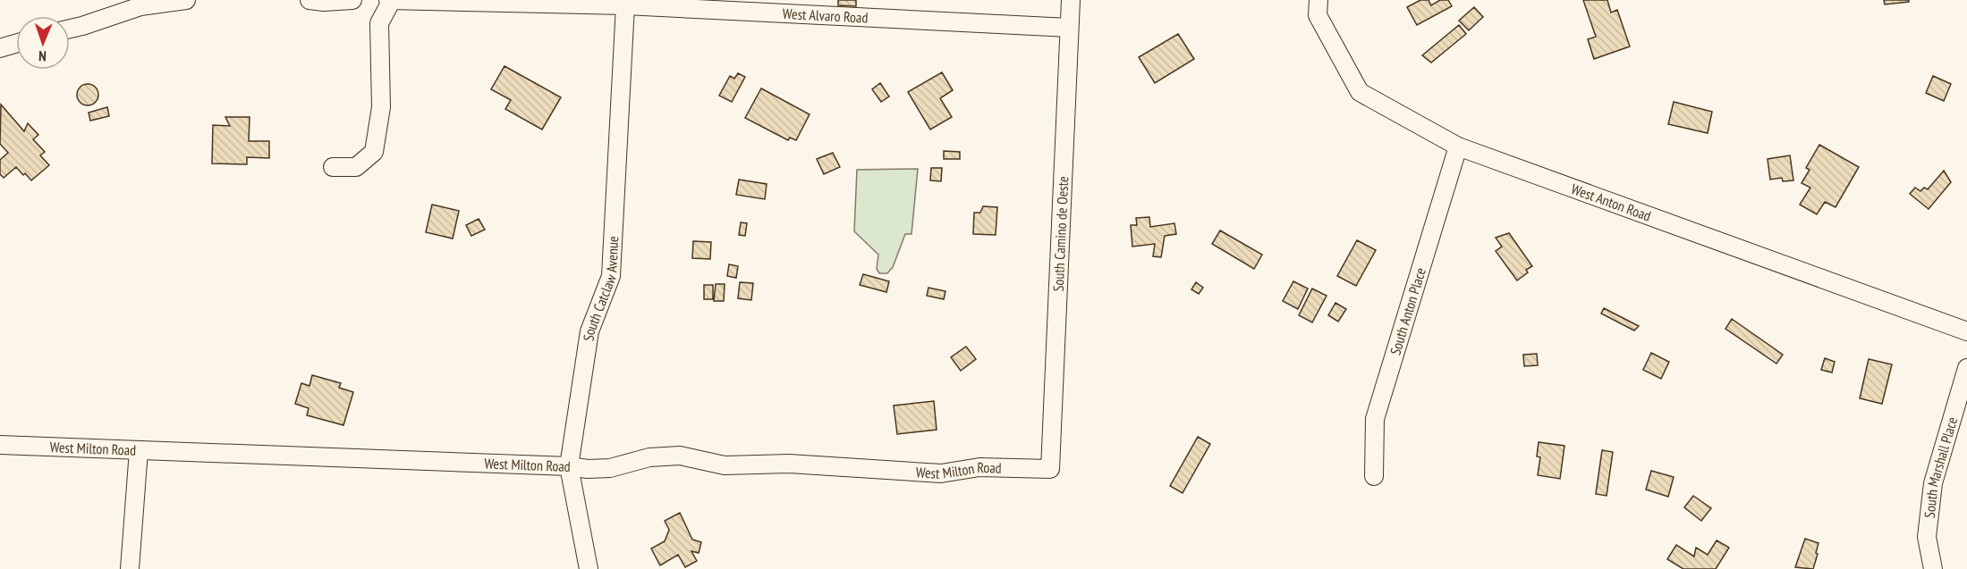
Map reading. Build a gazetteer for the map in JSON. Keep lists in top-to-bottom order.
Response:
{
  "streets": {
    "street": [
      "West Alvaro Road",
      "West Anton Road",
      "South Camino de Oeste",
      "South Catclaw Avenue",
      "South Anton Place",
      "West Milton Road",
      "South Marshall Place"
    ]
  },
  "crossings": [
    ["West Alvaro Road", "South Camino de Oeste"],
    ["West Alvaro Road", "South Catclaw Avenue"],
    ["West Anton Road", "South Anton Place"],
    ["South Camino de Oeste", "West Milton Road"],
    ["South Catclaw Avenue", "West Milton Road"]
  ],
  "north": "bottom"
}
